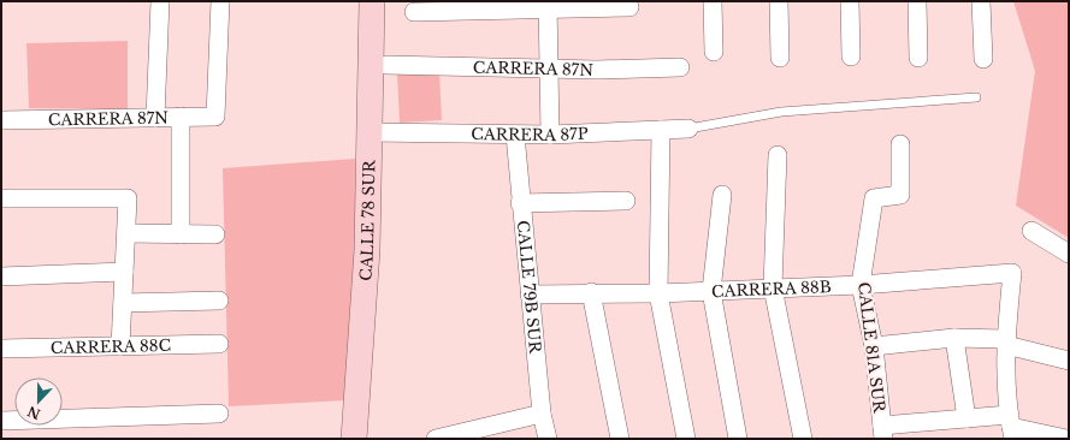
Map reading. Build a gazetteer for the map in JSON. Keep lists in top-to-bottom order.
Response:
{
  "streets": {
    "street": [
      "CARRERA 87N",
      "CARRERA 87P",
      "CALLE 78 SUR",
      "CALLE 79B SUR",
      "CARRERA 88B",
      "CARRERA 88C",
      "CALLE 81A SUR"
    ]
  },
  "crossings": [
    ["CARRERA 87P", "CALLE 78 SUR"],
    ["CARRERA 87P", "CALLE 79B SUR"],
    ["CALLE 79B SUR", "CARRERA 88B"],
    ["CARRERA 88B", "CALLE 81A SUR"]
  ],
  "north": "bottom"
}
